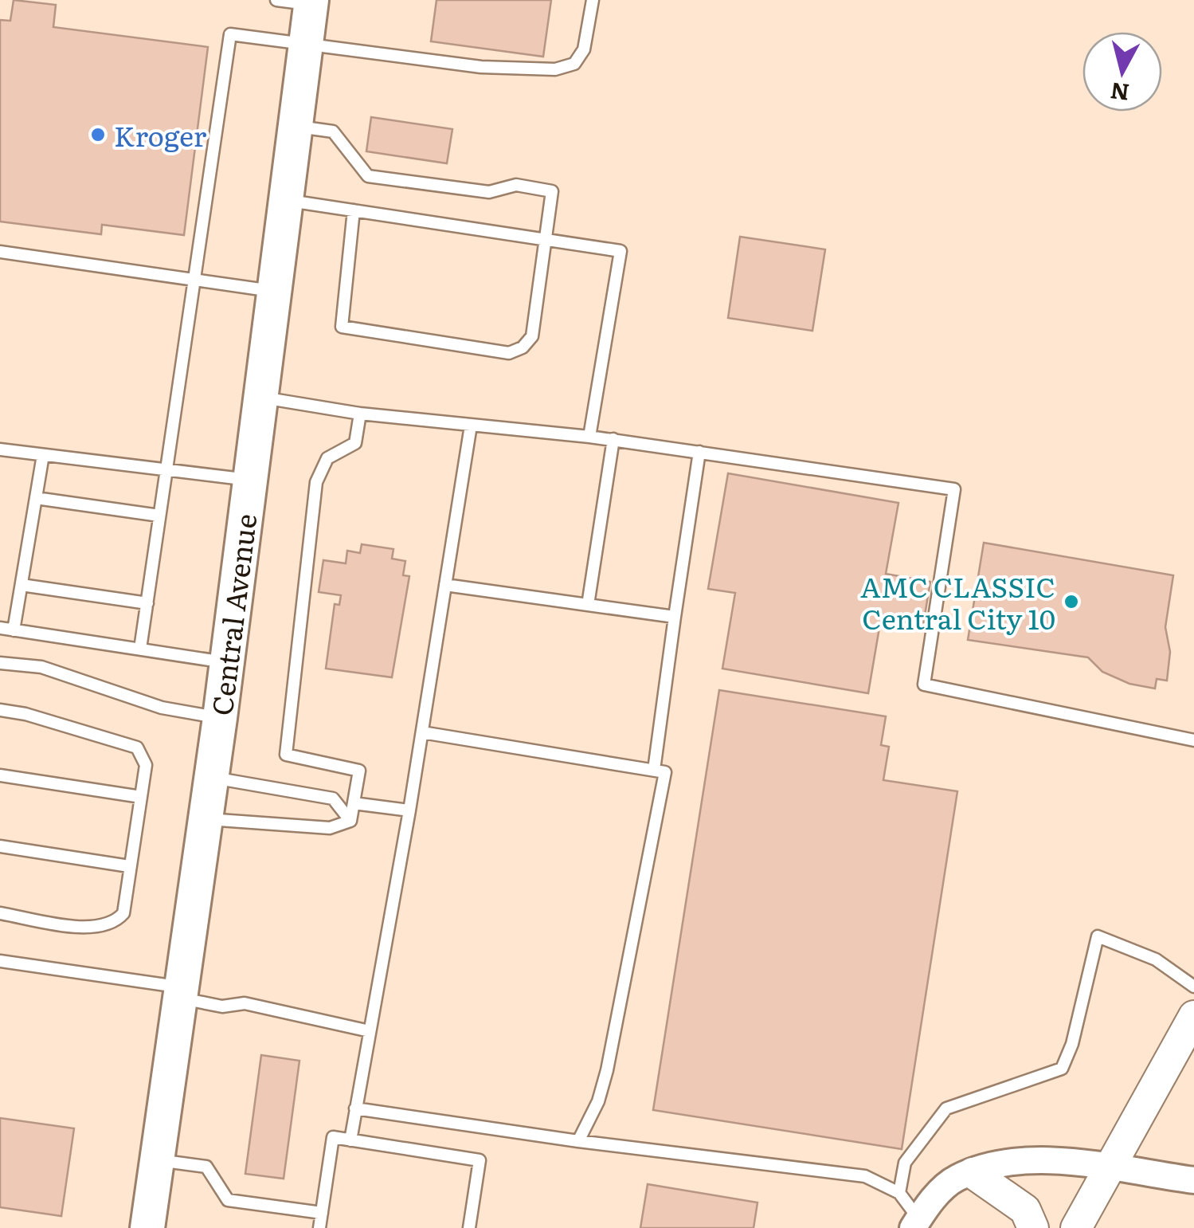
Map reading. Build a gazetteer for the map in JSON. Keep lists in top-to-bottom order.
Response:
{
  "streets": {
    "main road": ["Central Avenue"]
  },
  "places": ["Kroger", "AMC CLASSIC Central City 10"],
  "north": "bottom"
}
